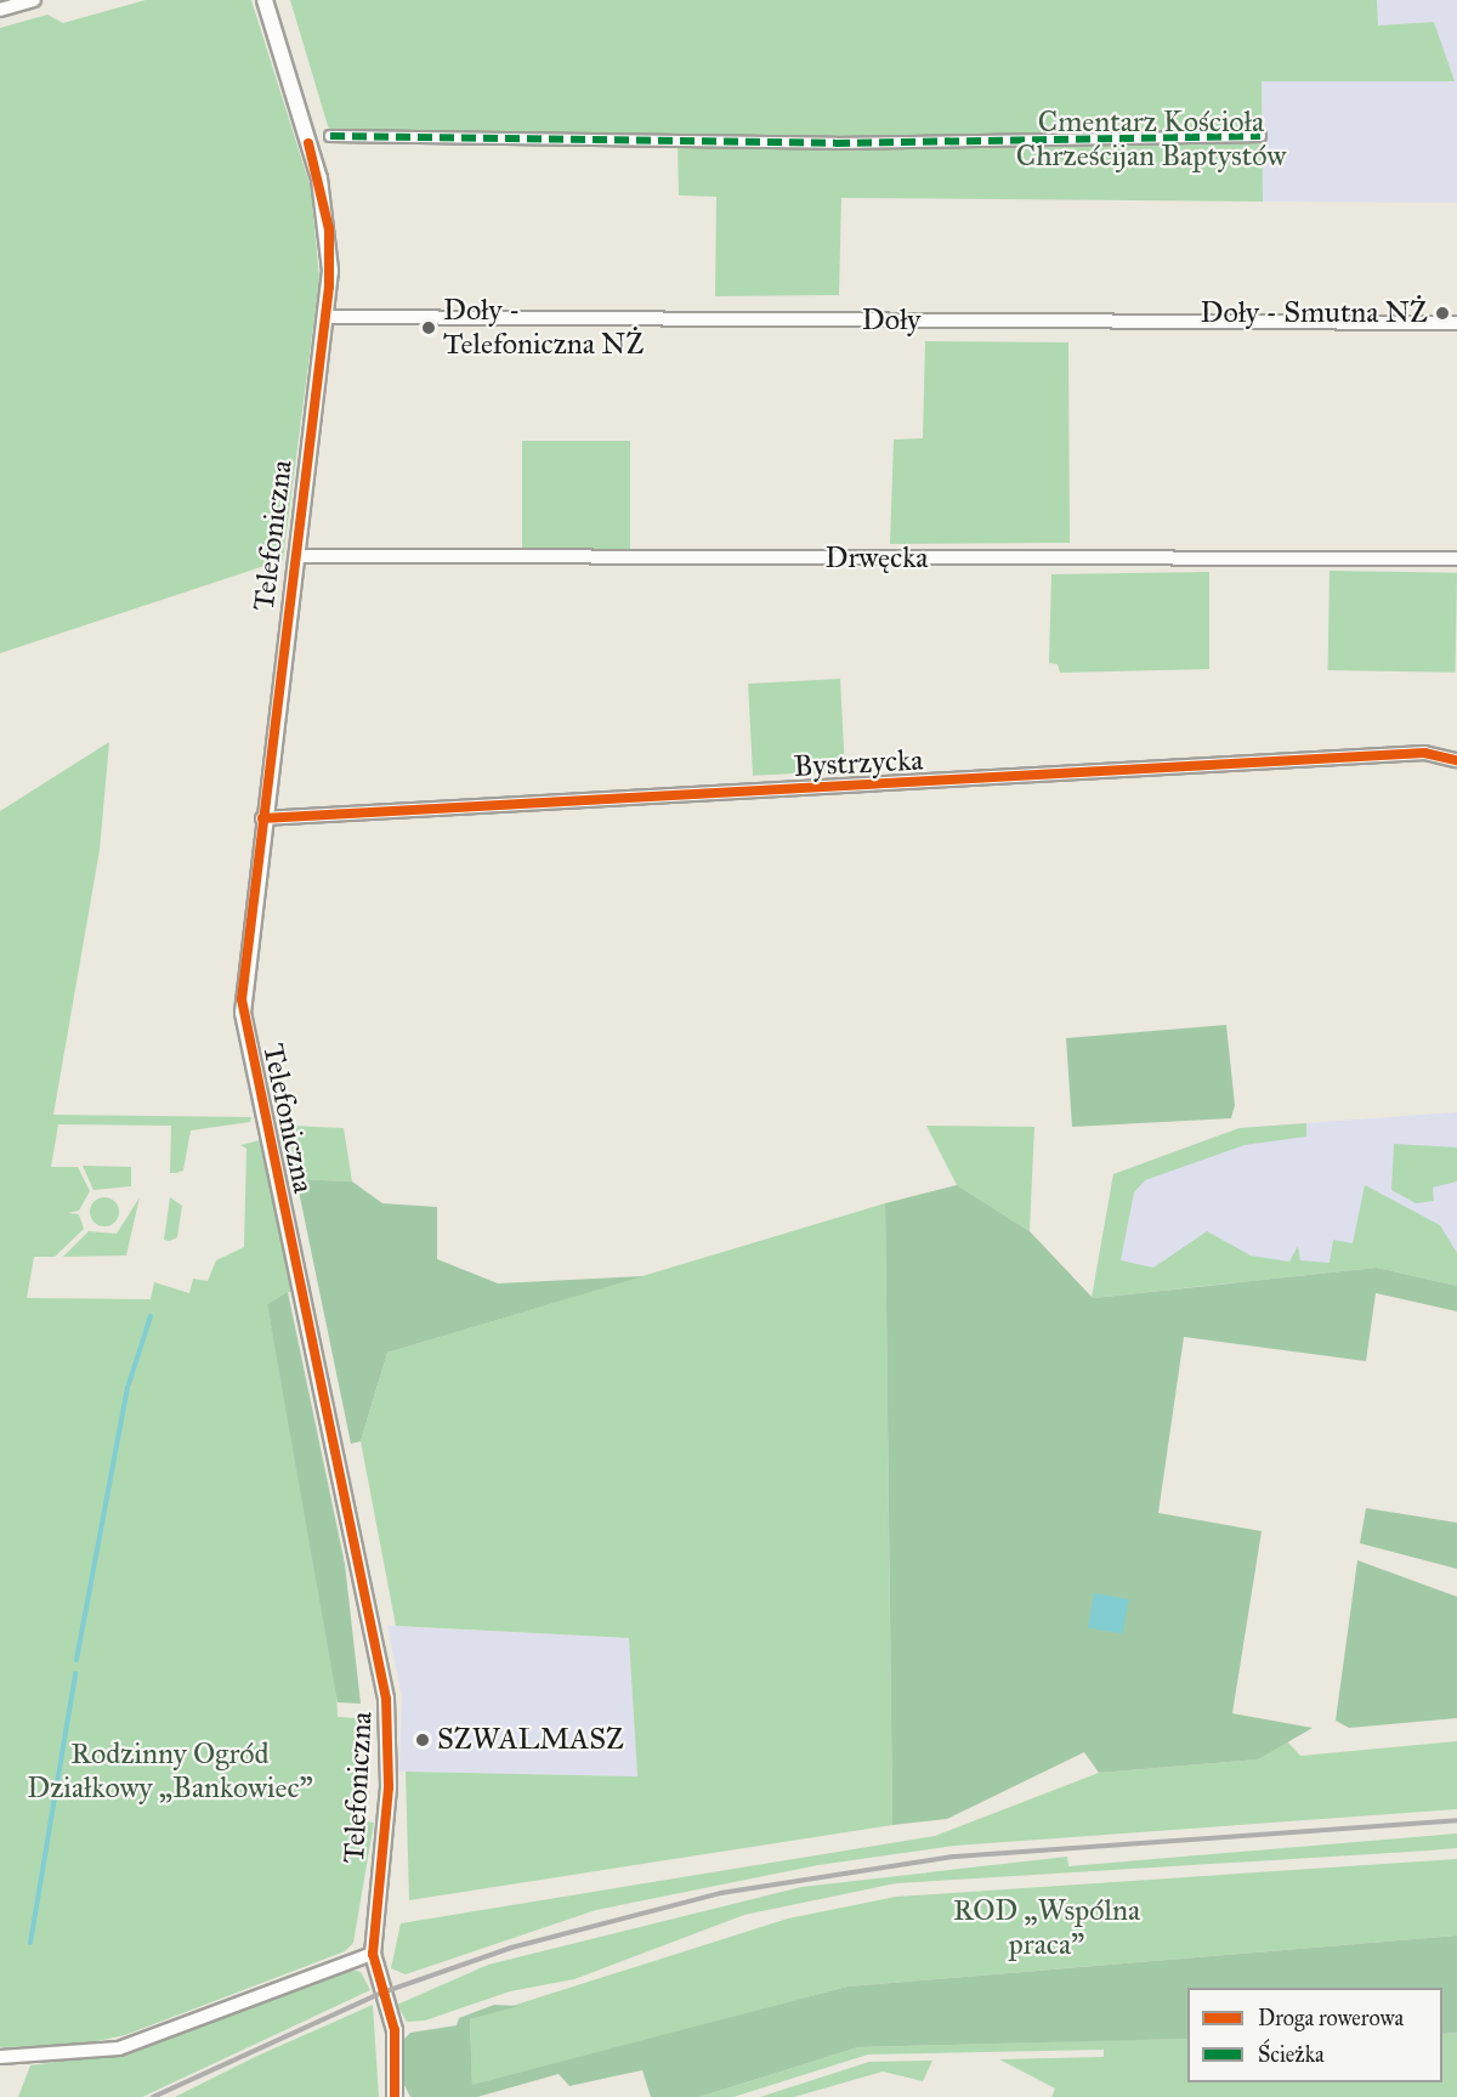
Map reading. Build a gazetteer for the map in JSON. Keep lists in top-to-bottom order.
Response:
{
  "streets": {
    "street": [
      "Doły",
      "Telefoniczna",
      "Drwęcka",
      "Bystrzycka"
    ]
  },
  "crossings": [
    ["Doły", "Telefoniczna"],
    ["Telefoniczna", "Drwęcka"],
    ["Telefoniczna", "Bystrzycka"]
  ],
  "parks": ["Cmentarz Kościoła Chrześcijan Baptystów", "Rodzinny Ogród Działkowy „Bankowiec”", "ROD „Wspólna praca”"],
  "places": ["Doły - Smutna NŻ", "Doły - Telefoniczna NŻ", "SZWALMASZ"],
  "legend": ["Droga rowerowa", "Ścieżka"]
}
